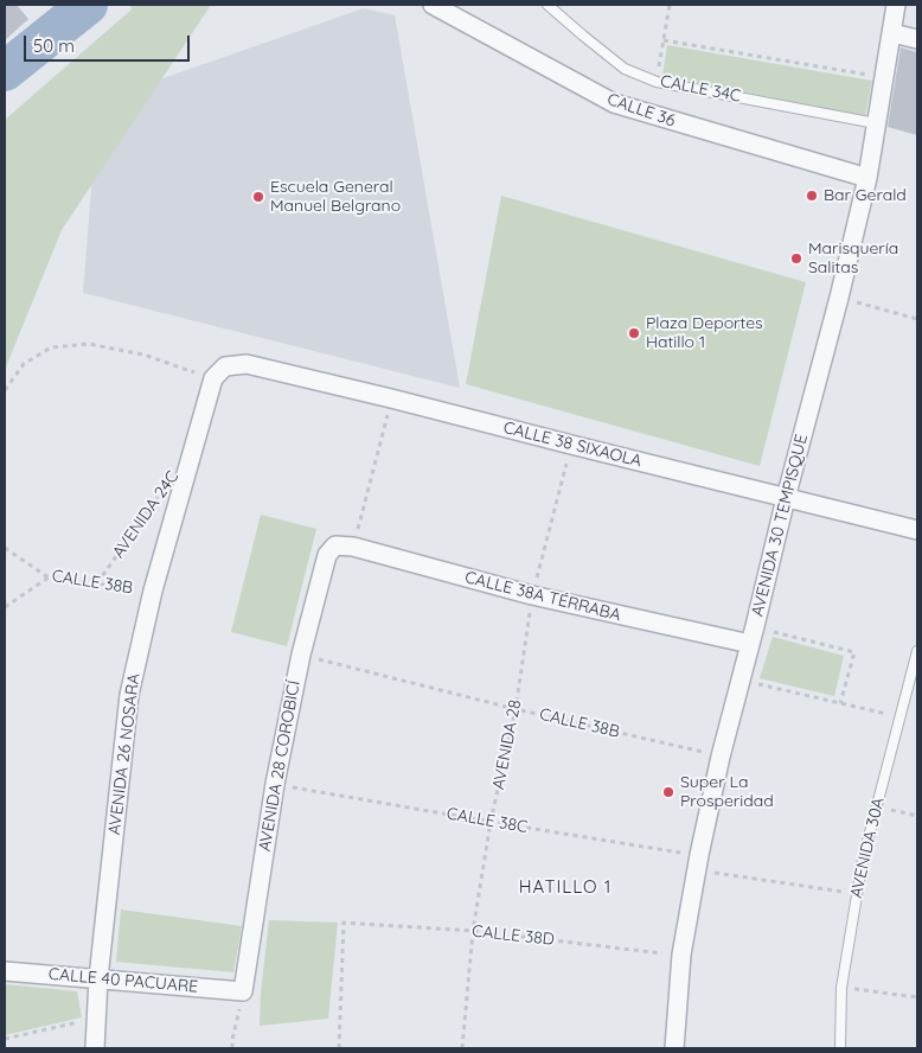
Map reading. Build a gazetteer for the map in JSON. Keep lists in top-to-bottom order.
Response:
{
  "streets": {
    "street": [
      "CALLE 36",
      "CALLE 38 SIXAOLA",
      "AVENIDA 30 TEMPISQUE",
      "CALLE 38A TÉRRABA",
      "AVENIDA 26 NOSARA",
      "AVENIDA 28 COROBICÍ",
      "CALLE 40 PACUARE"
    ],
    "lane": ["CALLE 34C", "AVENIDA 30A"],
    "path": [
      "AVENIDA 24C",
      "CALLE 38B",
      "AVENIDA 28",
      "CALLE 38C",
      "CALLE 38D"
    ]
  },
  "crossings": [
    ["CALLE 34C", "AVENIDA 30 TEMPISQUE"],
    ["CALLE 36", "AVENIDA 30 TEMPISQUE"],
    ["CALLE 38 SIXAOLA", "AVENIDA 30 TEMPISQUE"],
    ["CALLE 38 SIXAOLA", "AVENIDA 28"],
    ["CALLE 38 SIXAOLA", "AVENIDA 26 NOSARA"],
    ["AVENIDA 24C", "CALLE 38B"],
    ["AVENIDA 30 TEMPISQUE", "CALLE 38B"],
    ["AVENIDA 30 TEMPISQUE", "CALLE 38A TÉRRABA"],
    ["AVENIDA 30 TEMPISQUE", "CALLE 38C"],
    ["AVENIDA 30 TEMPISQUE", "CALLE 38D"],
    ["CALLE 38B", "AVENIDA 28"],
    ["CALLE 38B", "AVENIDA 26 NOSARA"],
    ["CALLE 38B", "AVENIDA 28 COROBICÍ"],
    ["CALLE 38A TÉRRABA", "AVENIDA 28"],
    ["CALLE 38A TÉRRABA", "AVENIDA 28 COROBICÍ"],
    ["AVENIDA 28", "CALLE 38C"],
    ["AVENIDA 28", "CALLE 38D"],
    ["AVENIDA 26 NOSARA", "CALLE 40 PACUARE"],
    ["AVENIDA 28 COROBICÍ", "CALLE 38C"],
    ["AVENIDA 28 COROBICÍ", "CALLE 40 PACUARE"],
    ["CALLE 38C", "AVENIDA 30A"]
  ],
  "districts": ["HATILLO 1"],
  "places": [
    "Bar Gerald",
    "Escuela General Manuel Belgrano",
    "Marisquería Salitas",
    "Plaza Deportes Hatillo 1",
    "Super La Prosperidad"
  ],
  "scale_bar": "50 m"
}
